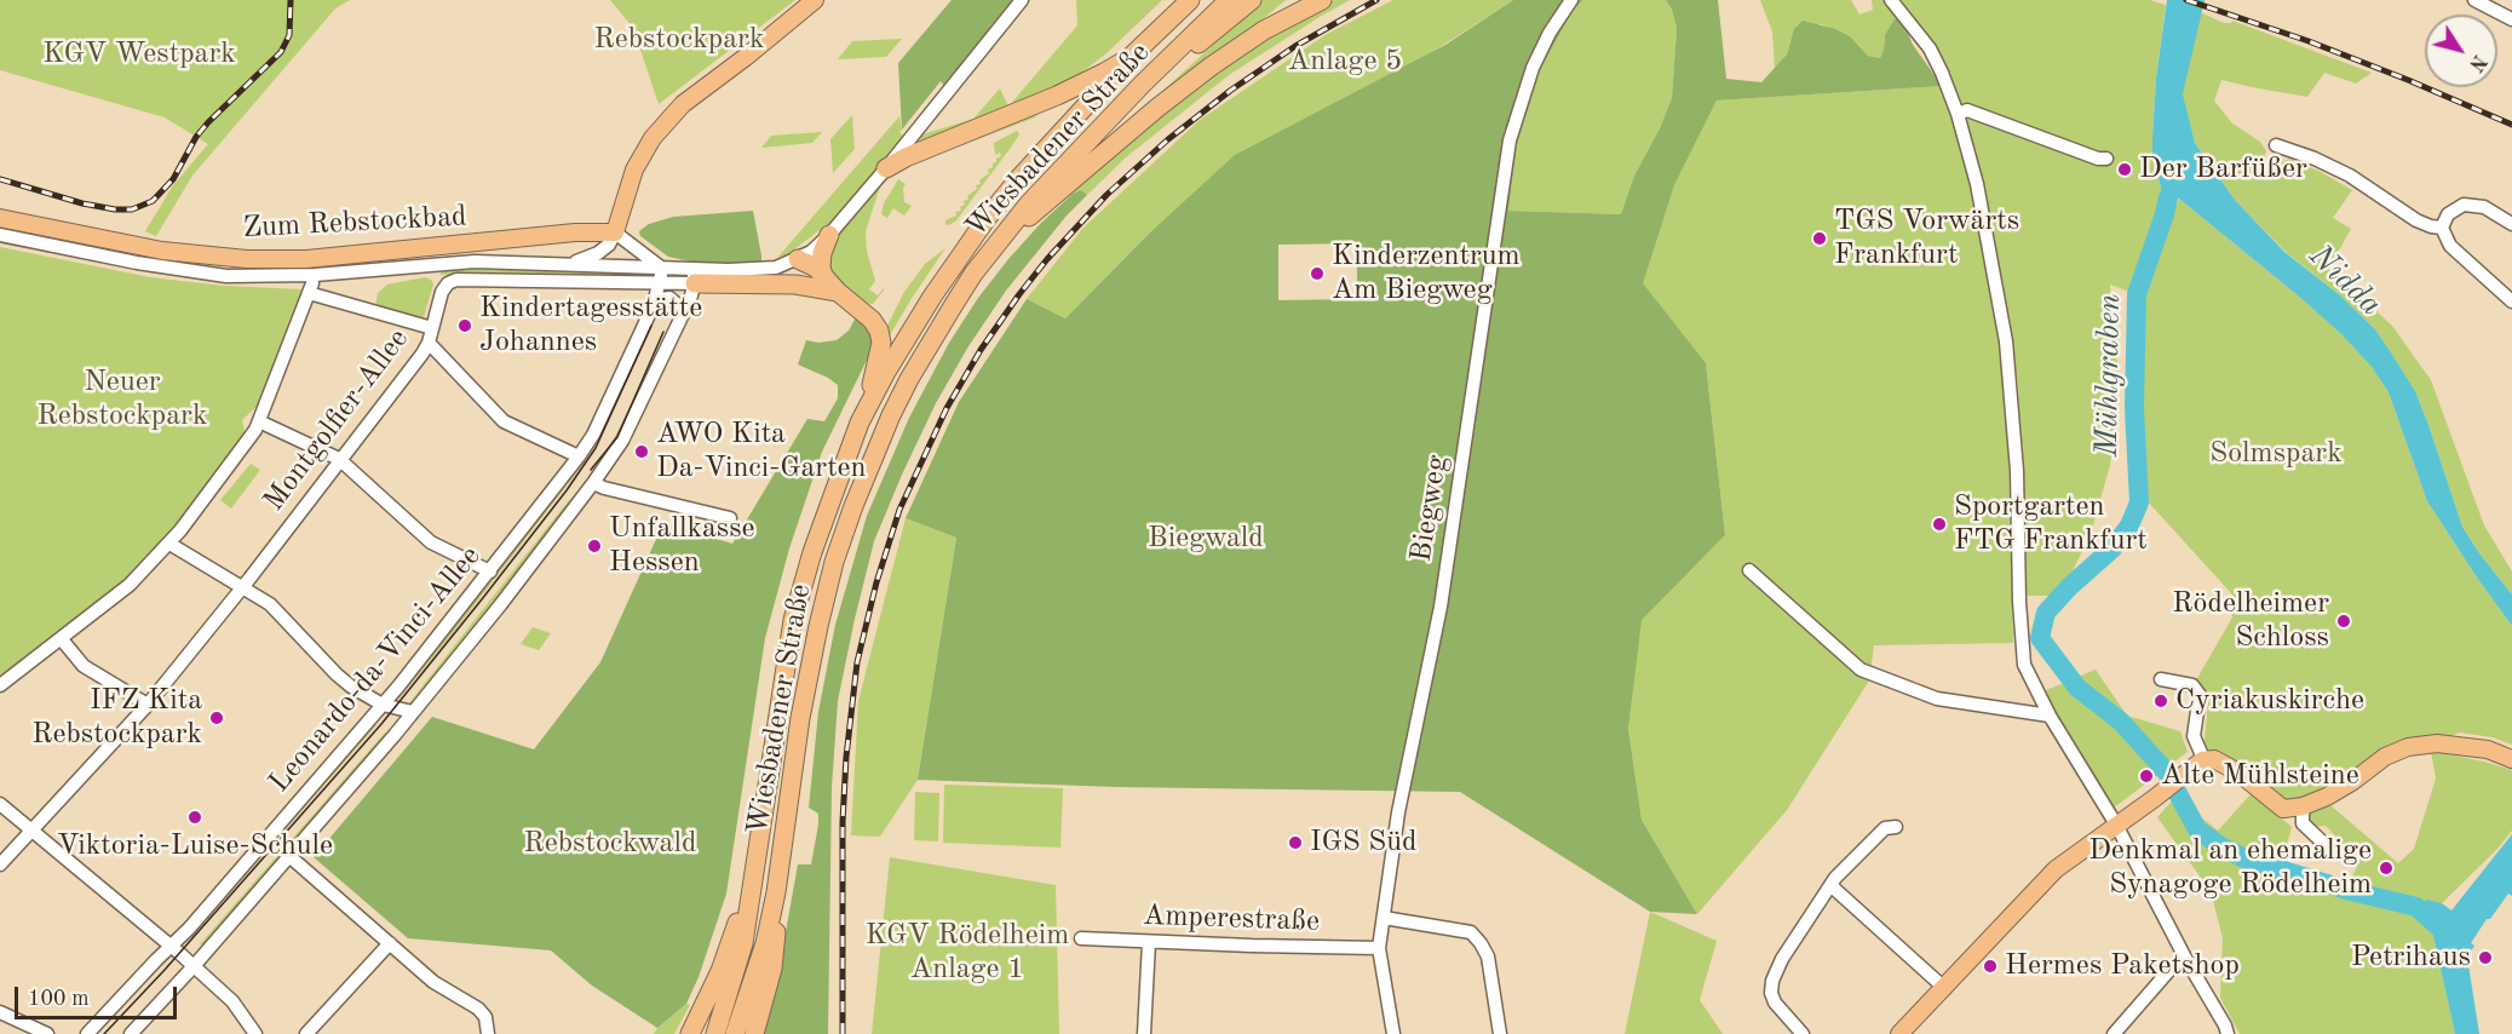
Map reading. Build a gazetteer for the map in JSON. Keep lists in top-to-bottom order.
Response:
{
  "streets": {
    "highway": ["Wiesbadener Straße"],
    "main road": ["Zum Rebstockbad"],
    "street": [
      "Montgolfier-Allee",
      "Biegweg",
      "Leonardo-da-Vinci-Allee",
      "Amperestraße"
    ]
  },
  "crossings": [
    ["Montgolfier-Allee", "Leonardo-da-Vinci-Allee"],
    ["Biegweg", "Amperestraße"]
  ],
  "water": ["Nidda", "Mühlgraben"],
  "parks": [
    "Rebstockpark",
    "KGV Westpark",
    "Anlage 5",
    "Neuer Rebstockpark",
    "Solmspark",
    "Biegwald",
    "Rebstockwald",
    "KGV Rödelheim Anlage 1"
  ],
  "places": [
    "Der Barfüßer",
    "TGS Vorwärts Frankfurt",
    "Kinderzentrum Am Biegweg",
    "Kindertagesstätte Johannes",
    "AWO Kita Da-Vinci-Garten",
    "Sportgarten FTG Frankfurt",
    "Unfallkasse Hessen",
    "Rödelheimer Schloss",
    "Cyriakuskirche",
    "IFZ Kita Rebstockpark",
    "Alte Mühlsteine",
    "Viktoria-Luise-Schule",
    "IGS Süd",
    "Denkmal an ehemalige Synagoge Rödelheim",
    "Petrihaus",
    "Hermes Paketshop"
  ],
  "scale_bar": "100 m",
  "north": "bottom right"
}
